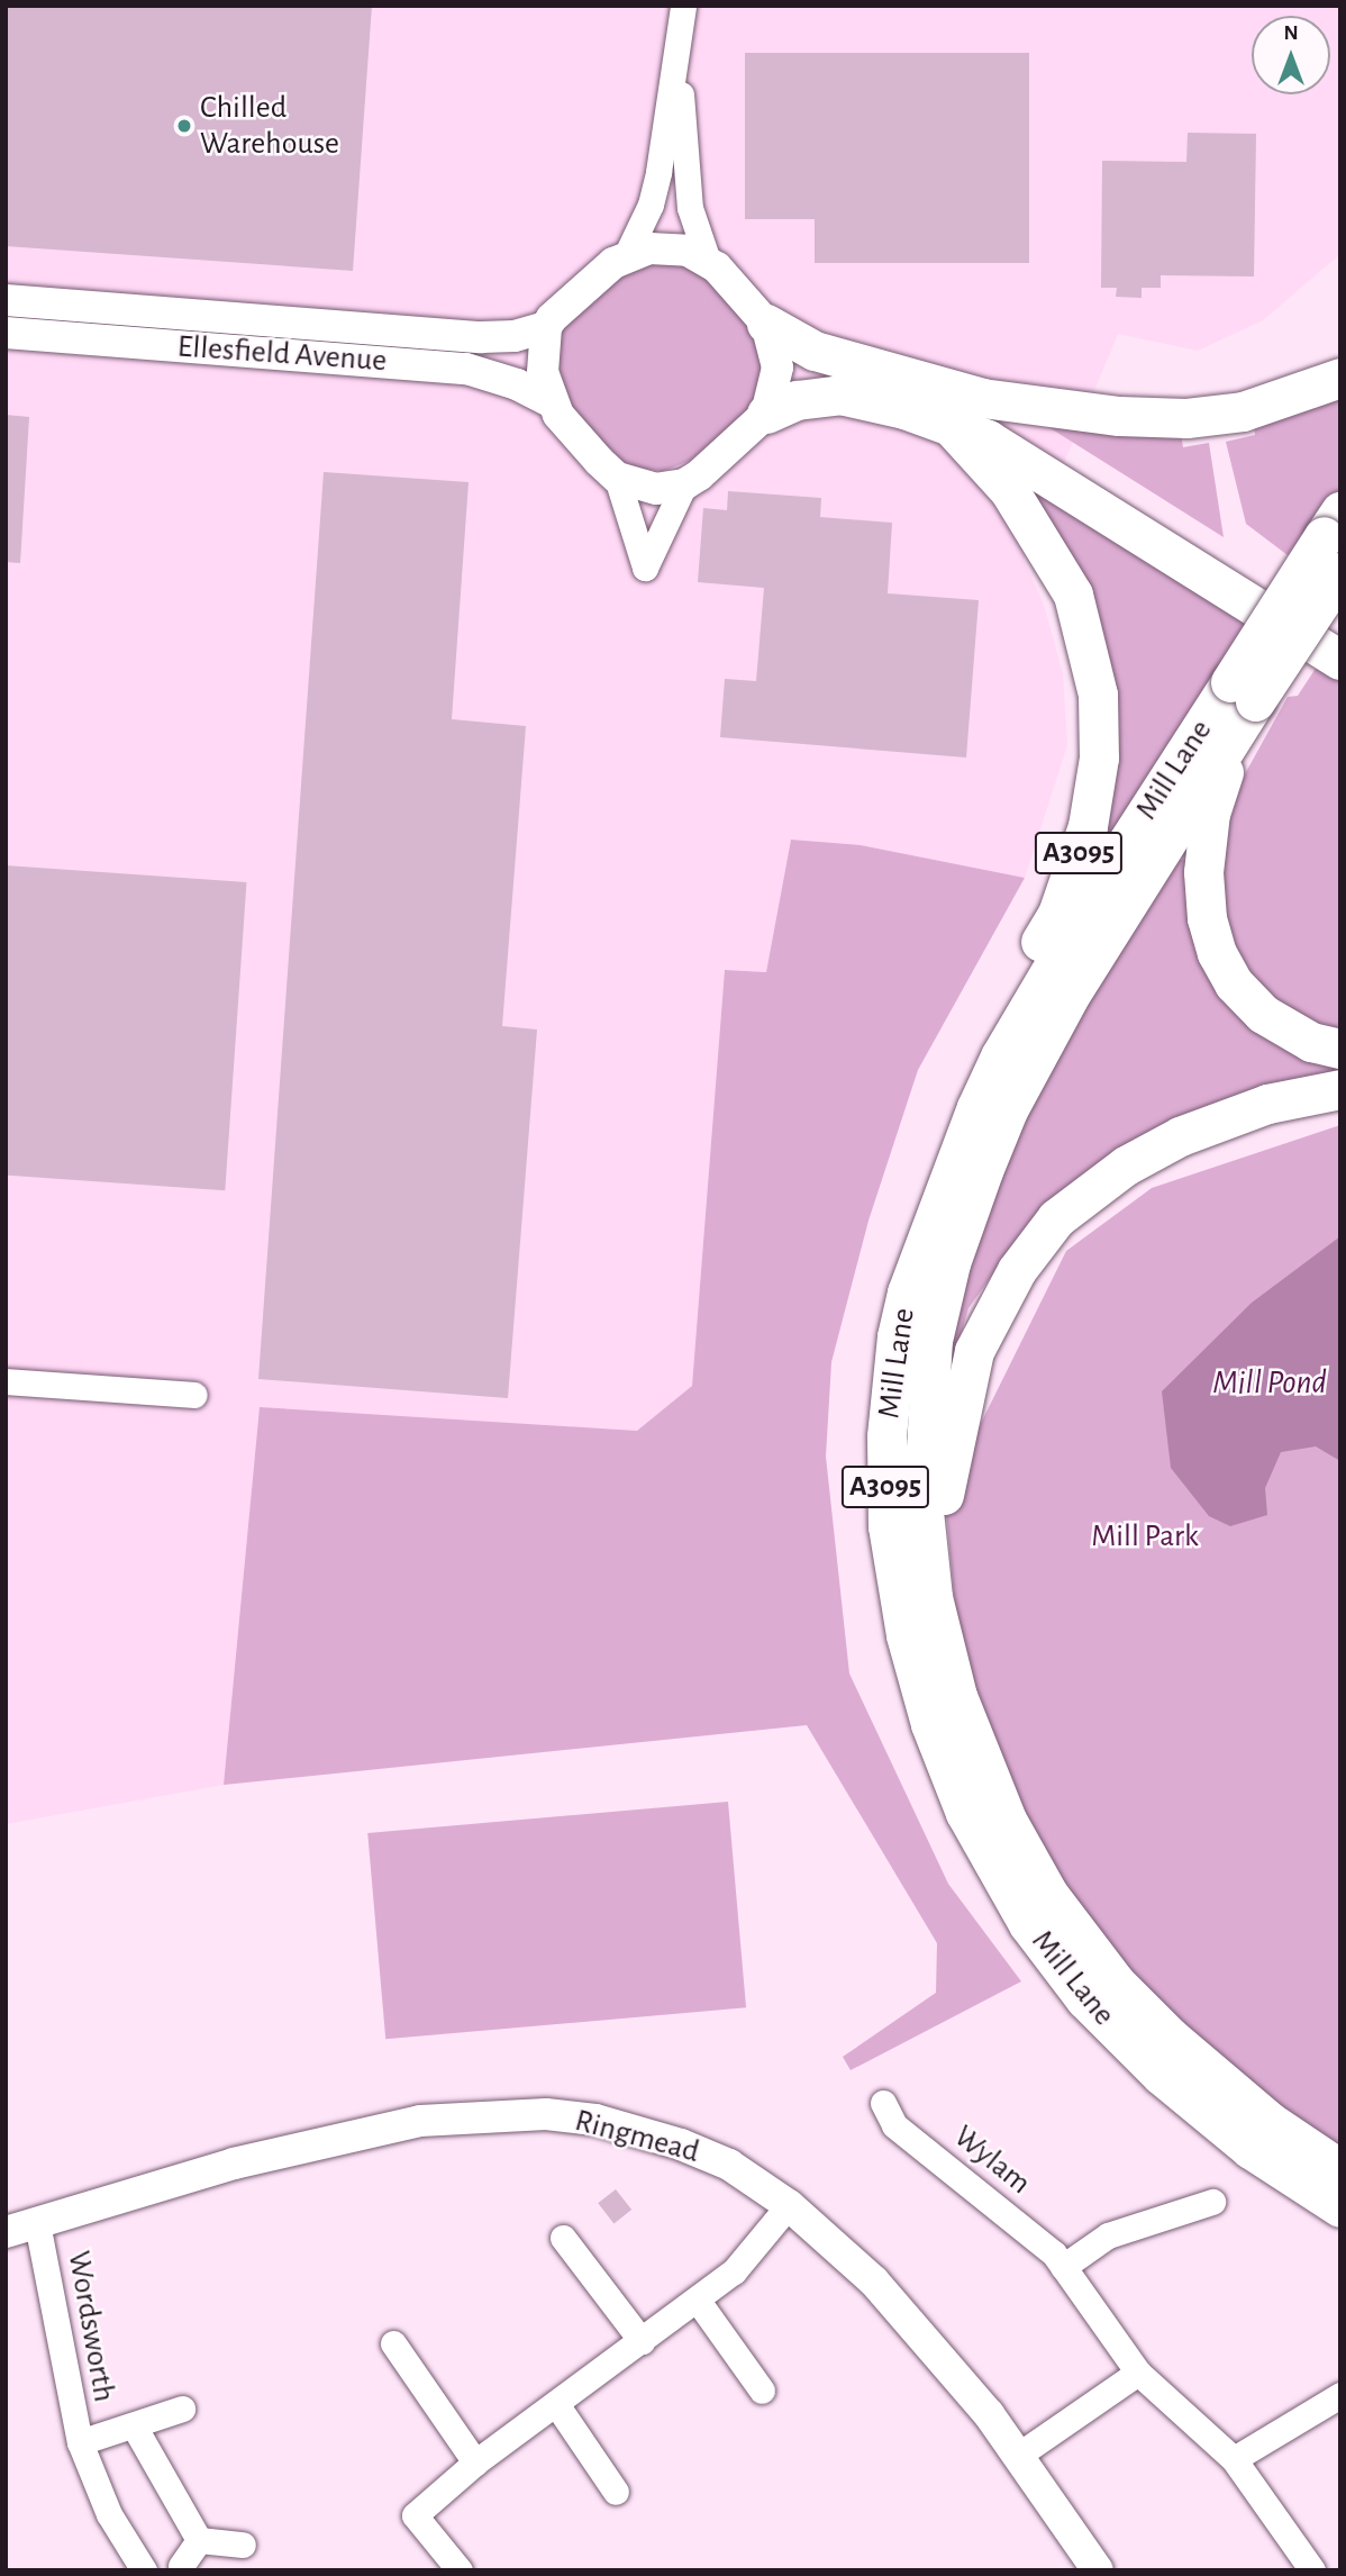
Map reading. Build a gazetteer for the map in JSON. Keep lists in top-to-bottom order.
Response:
{
  "streets": {
    "main road": ["Mill Lane", "A3095"],
    "street": [
      "Ellesfield Avenue",
      "Ringmead",
      "Wylam",
      "Wordsworth"
    ]
  },
  "crossings": [
    ["Mill Lane", "A3095"],
    ["Ringmead", "Wordsworth"]
  ],
  "water": ["Mill Pond"],
  "parks": ["Mill Park"],
  "places": ["Chilled Warehouse"],
  "north": "top"
}
